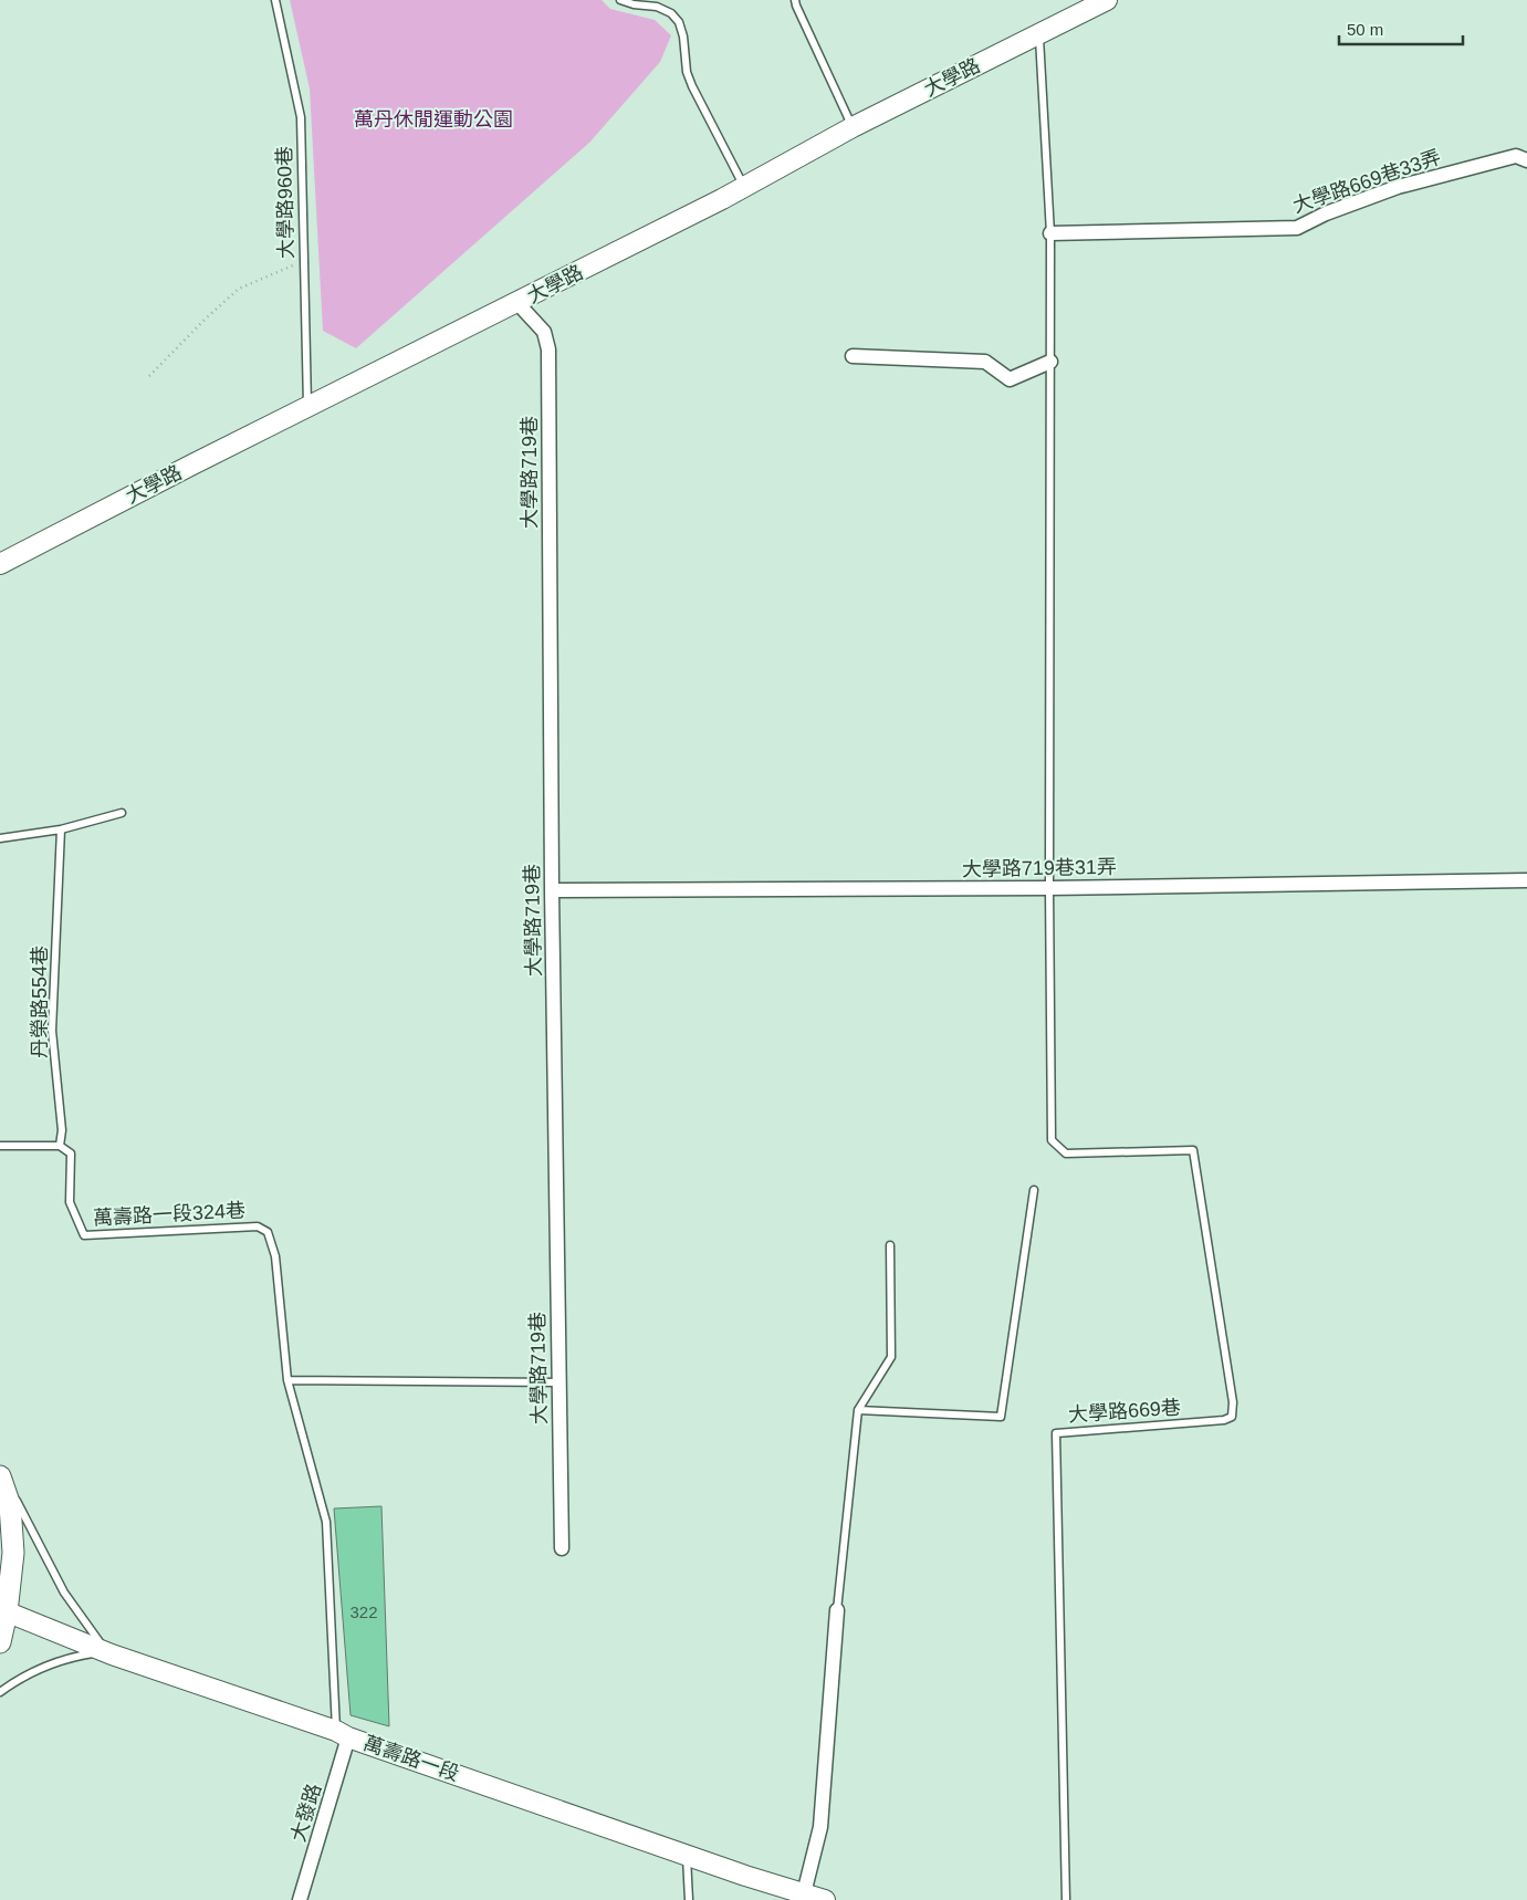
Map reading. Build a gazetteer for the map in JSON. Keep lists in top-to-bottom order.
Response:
{
  "streets": {
    "main road": ["大學路", "萬壽路一段"],
    "street": [
      "大學路669巷33弄",
      "大學路719巷",
      "大學路719巷31弄",
      "大發路"
    ],
    "lane": [
      "大學路960巷",
      "丹榮路554巷",
      "萬壽路一段324巷",
      "大學路669巷"
    ]
  },
  "crossings": [
    ["大學路", "大學路960巷"],
    ["大學路", "大學路719巷"],
    ["大學路719巷", "大學路719巷31弄"],
    ["大學路719巷31弄", "大學路669巷"],
    ["丹榮路554巷", "萬壽路一段324巷"],
    ["萬壽路一段324巷", "萬壽路一段"],
    ["萬壽路一段324巷", "大發路"],
    ["萬壽路一段", "大發路"]
  ],
  "parks": ["萬丹休閒運動公園"],
  "house_numbers": ["322"],
  "scale_bar": "50 m"
}
